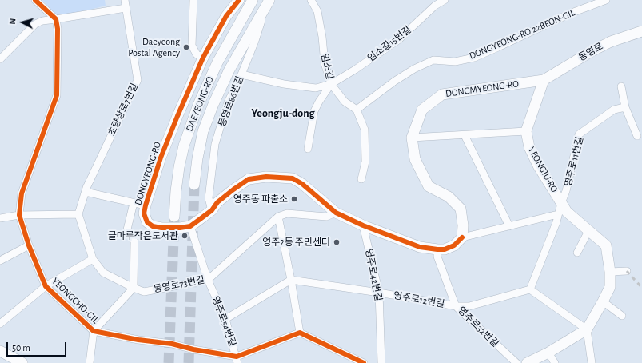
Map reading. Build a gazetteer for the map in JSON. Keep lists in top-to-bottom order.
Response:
{
  "streets": {
    "street": [
      "DONGYEONG-RO 22BEON-GIL",
      "임소길15번길",
      "동영로",
      "임소길",
      "DONGMYEONG-RO",
      "동영로86번길",
      "DAEYEONG-RO",
      "초량상로7번길",
      "영주로11번길",
      "YEONGJU-RO",
      "DONGYEONG-RO",
      "영주로42번길",
      "동영로73번길",
      "영주로12번길",
      "YEONGCHO-GIL",
      "영주로54번길",
      "영주로32번길"
    ]
  },
  "crossings": [
    ["DONGYEONG-RO 22BEON-GIL", "임소길"],
    ["임소길15번길", "임소길"],
    ["동영로", "DONGMYEONG-RO"],
    ["동영로86번길", "DAEYEONG-RO"],
    ["동영로86번길", "DONGYEONG-RO"],
    ["초량상로7번길", "동영로73번길"],
    ["영주로11번길", "YEONGJU-RO"],
    ["DONGYEONG-RO", "영주로42번길"],
    ["DONGYEONG-RO", "영주로54번길"],
    ["DONGYEONG-RO", "영주로32번길"],
    ["영주로42번길", "영주로12번길"],
    ["동영로73번길", "영주로54번길"],
    ["영주로12번길", "영주로32번길"],
    ["YEONGCHO-GIL", "영주로54번길"]
  ],
  "districts": ["Yeongju-dong"],
  "places": [
    "Daeyeong Postal Agency",
    "영주동 파출소",
    "글마루작은도서관",
    "영주2동 주민센터"
  ],
  "scale_bar": "50 m",
  "north": "left"
}
